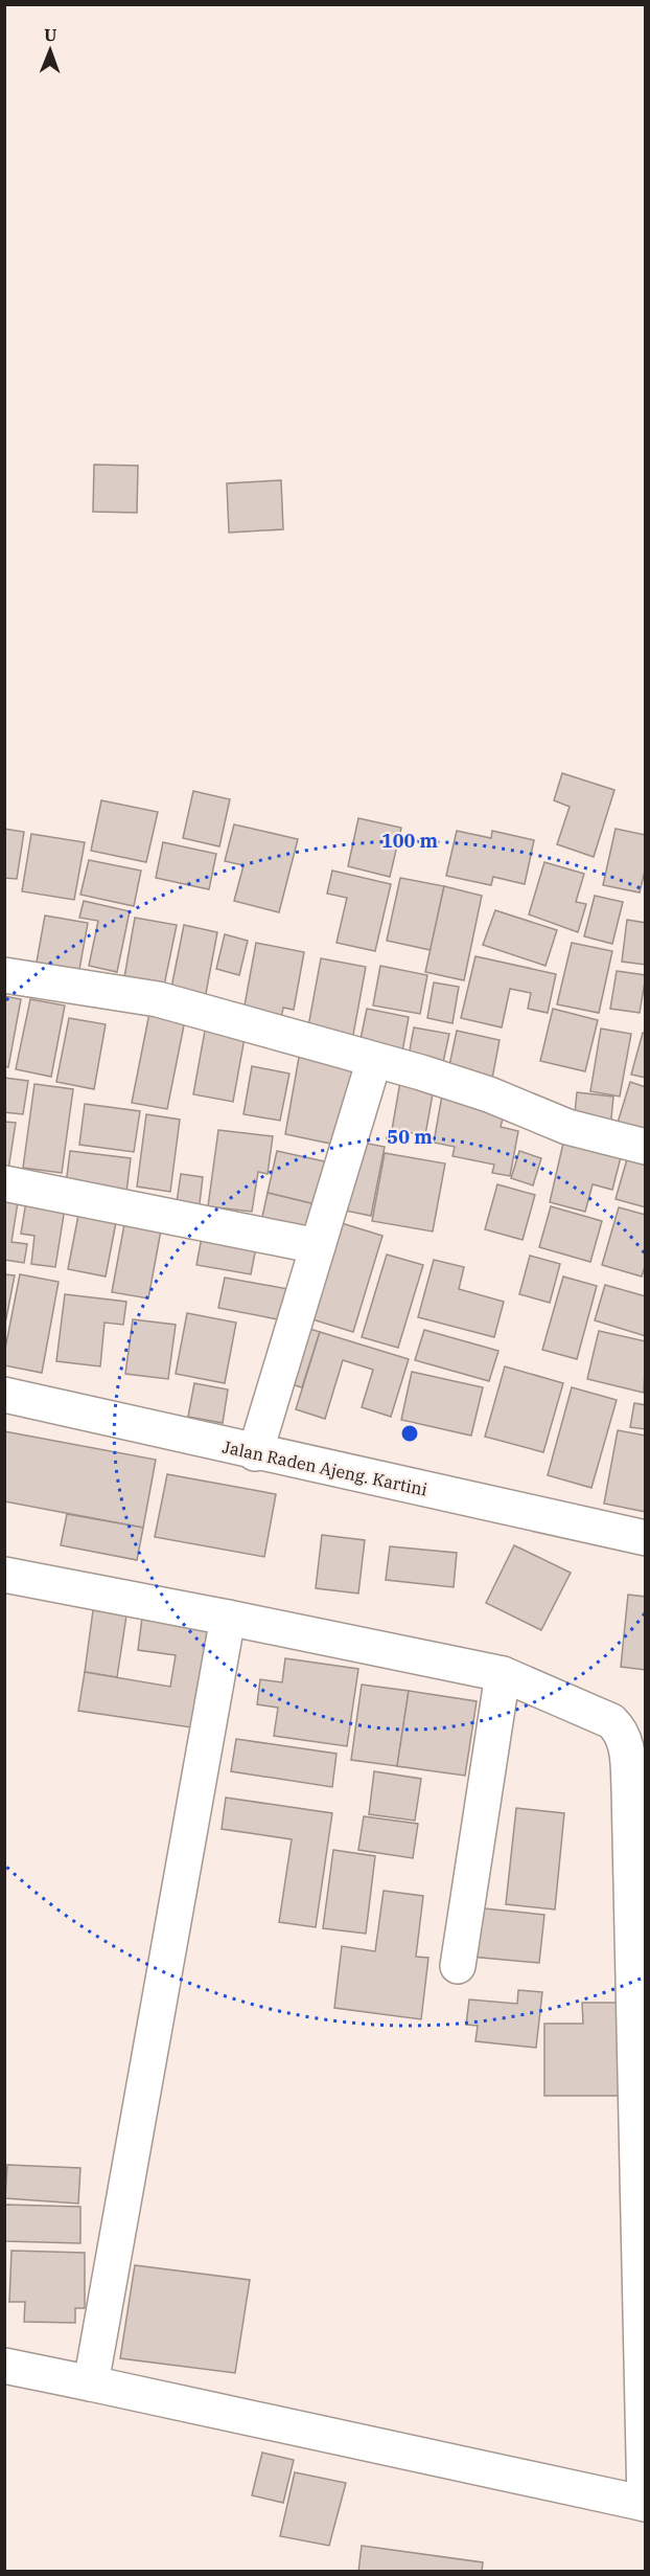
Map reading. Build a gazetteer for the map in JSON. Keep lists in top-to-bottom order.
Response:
{
  "streets": {
    "street": ["Jalan Raden Ajeng. Kartini"]
  },
  "north": "top",
  "rings": ["100 m", "50 m"]
}
